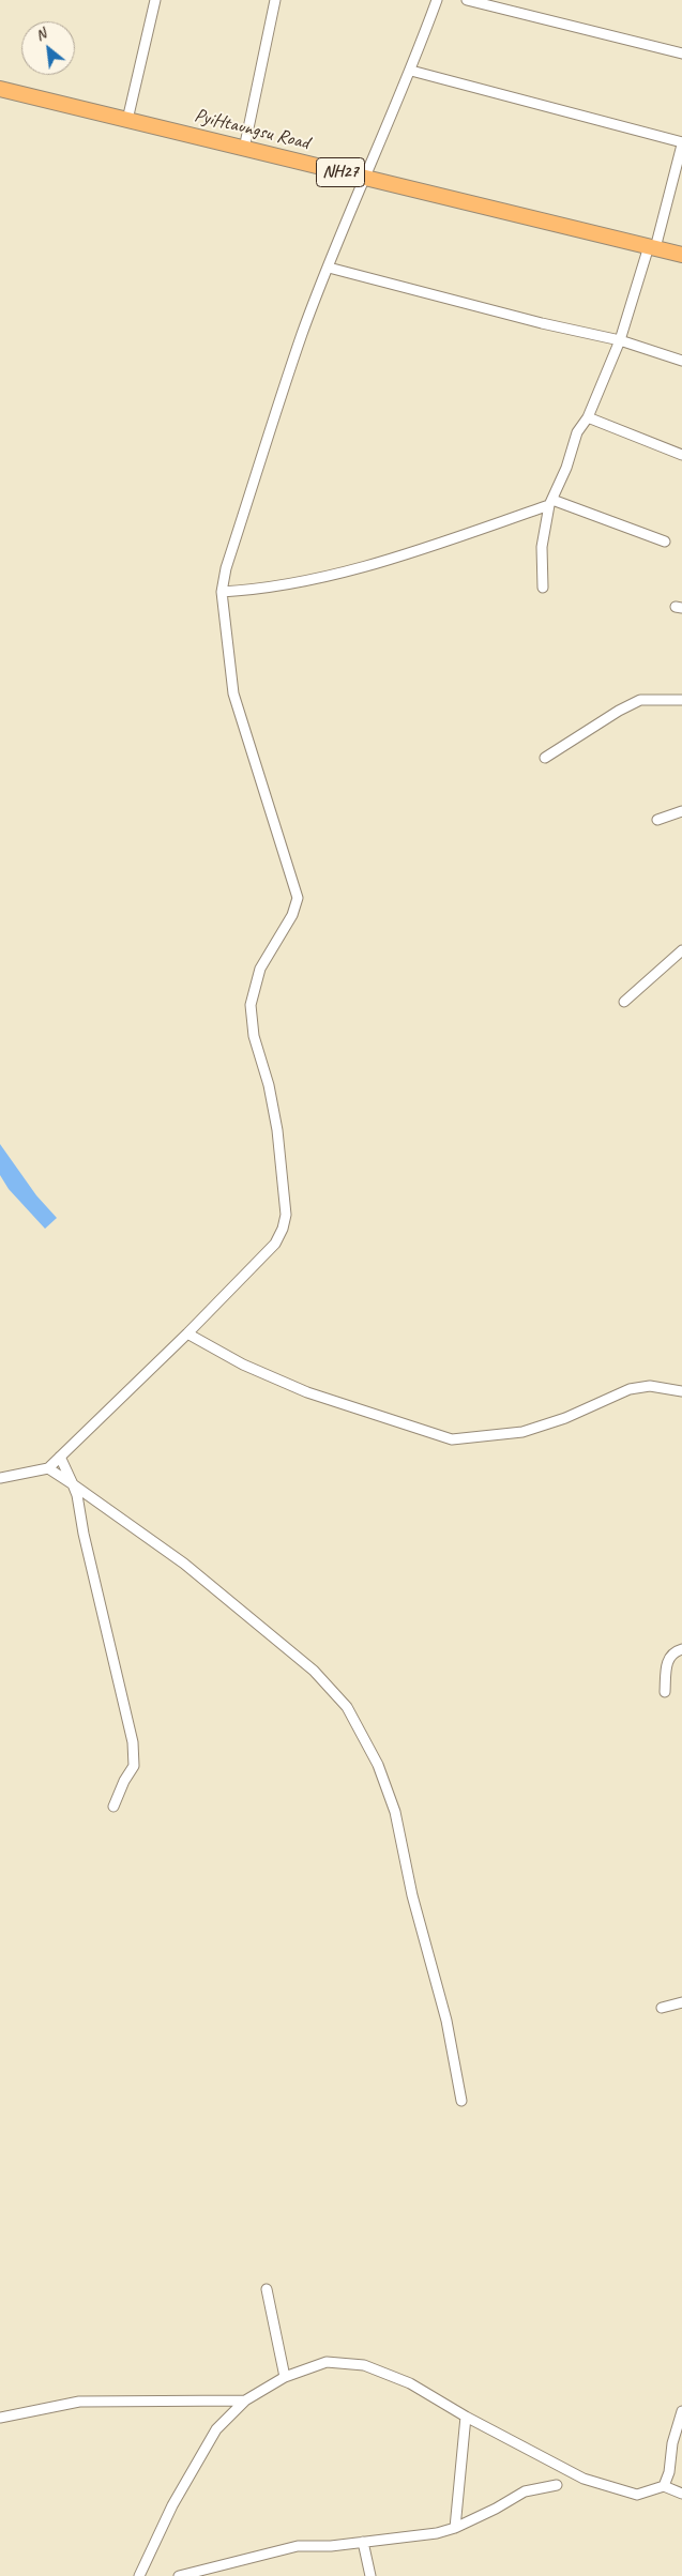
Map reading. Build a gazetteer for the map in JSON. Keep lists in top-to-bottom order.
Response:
{
  "streets": {
    "highway": ["PyiHtaungsu Road", "NH27"]
  },
  "north": "top left"
}
